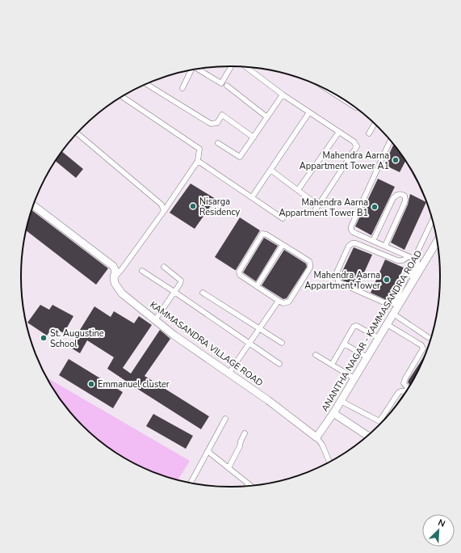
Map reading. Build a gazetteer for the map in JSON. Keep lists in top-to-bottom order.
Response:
{
  "streets": {
    "street": ["ANANTHA NAGAR - KAMMASANDRA ROAD", "KAMMASANDRA VILLAGE ROAD"]
  },
  "crossings": [
    ["ANANTHA NAGAR - KAMMASANDRA ROAD", "KAMMASANDRA VILLAGE ROAD"]
  ],
  "places": [
    "Mahendra Aarna Appartment Tower A1",
    "Nisarga Residency",
    "Mahendra Aarna Appartment Tower B1",
    "Mahendra Aarna Appartment Tower",
    "St. Augustine School",
    "Emmanuel cluster"
  ],
  "north": "top right"
}
